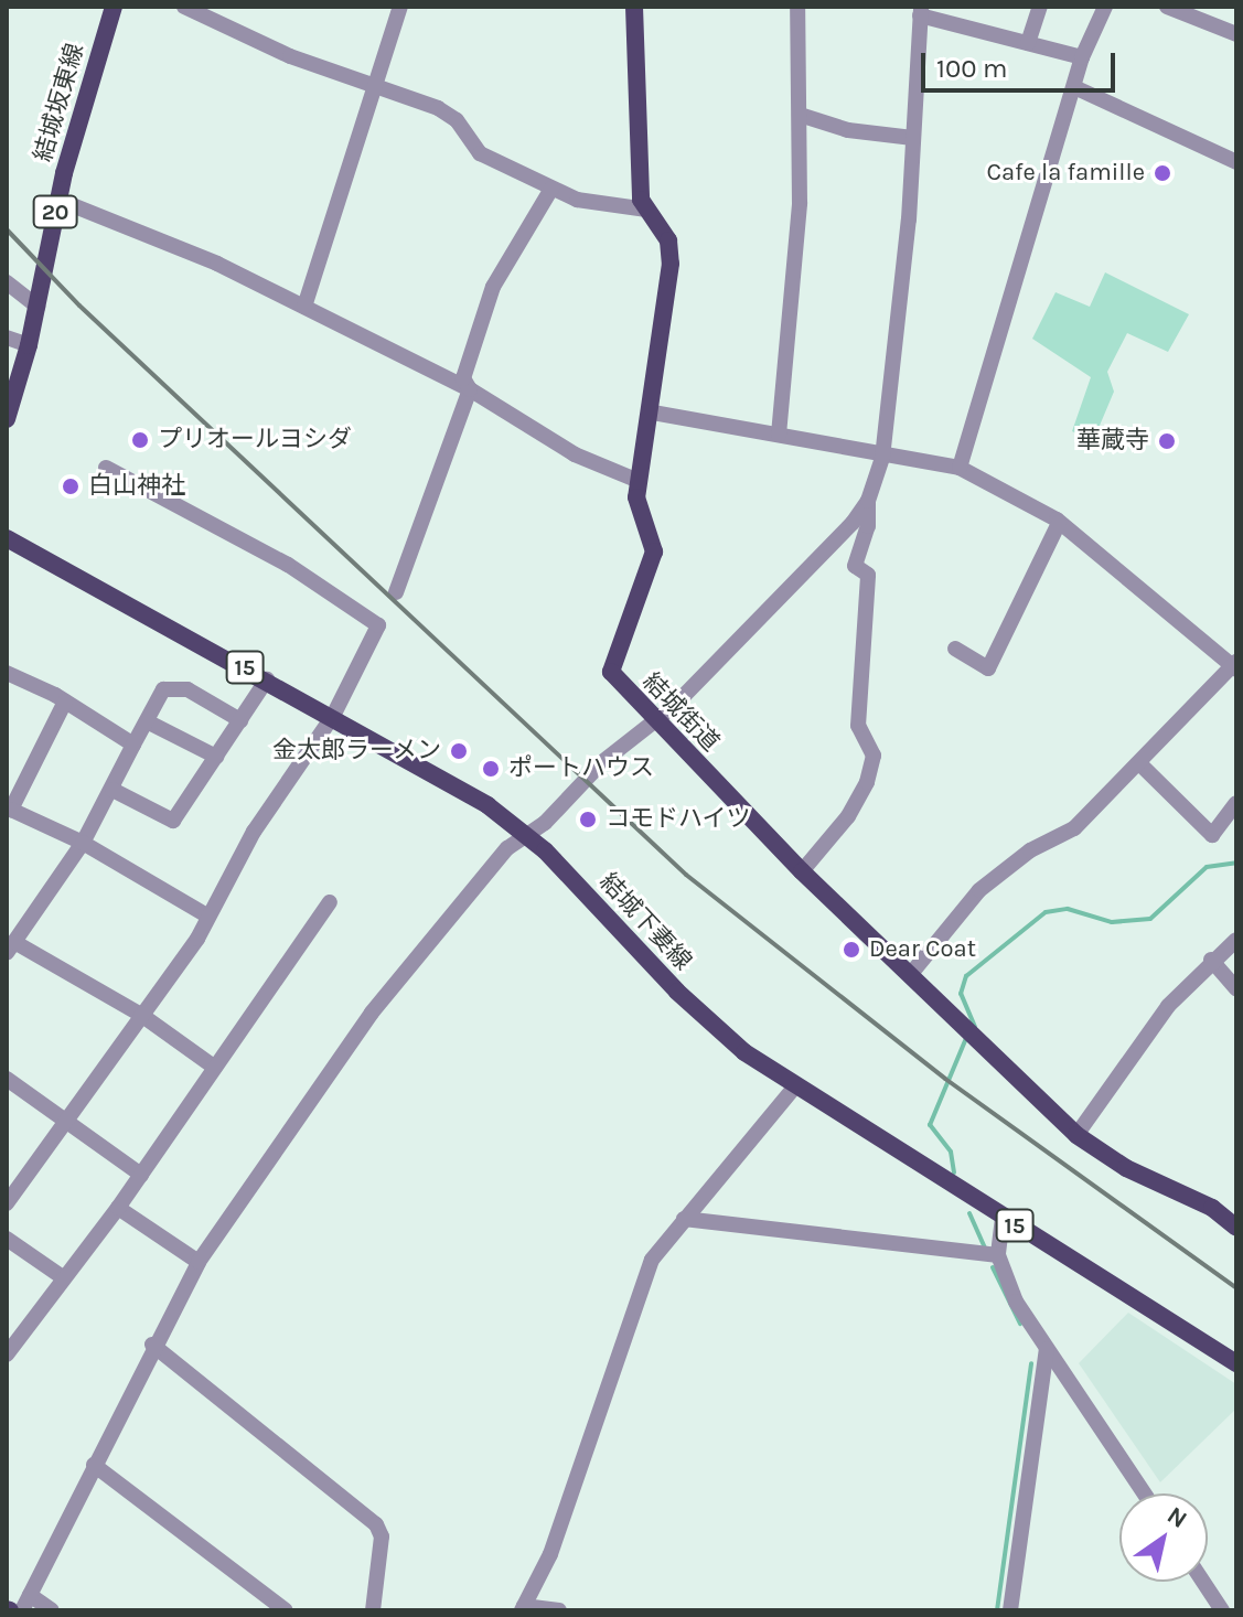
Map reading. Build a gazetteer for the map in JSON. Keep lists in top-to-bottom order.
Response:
{
  "streets": {
    "main road": [
      "結城坂東線",
      "20",
      "15",
      "結城街道",
      "結城下妻線"
    ]
  },
  "places": [
    "Cafe la famille",
    "プリオールヨシダ",
    "華蔵寺",
    "白山神社",
    "金太郎ラーメン",
    "ポートハウス",
    "コモドハイツ",
    "Dear Coat"
  ],
  "scale_bar": "100 m",
  "north": "top right"
}
